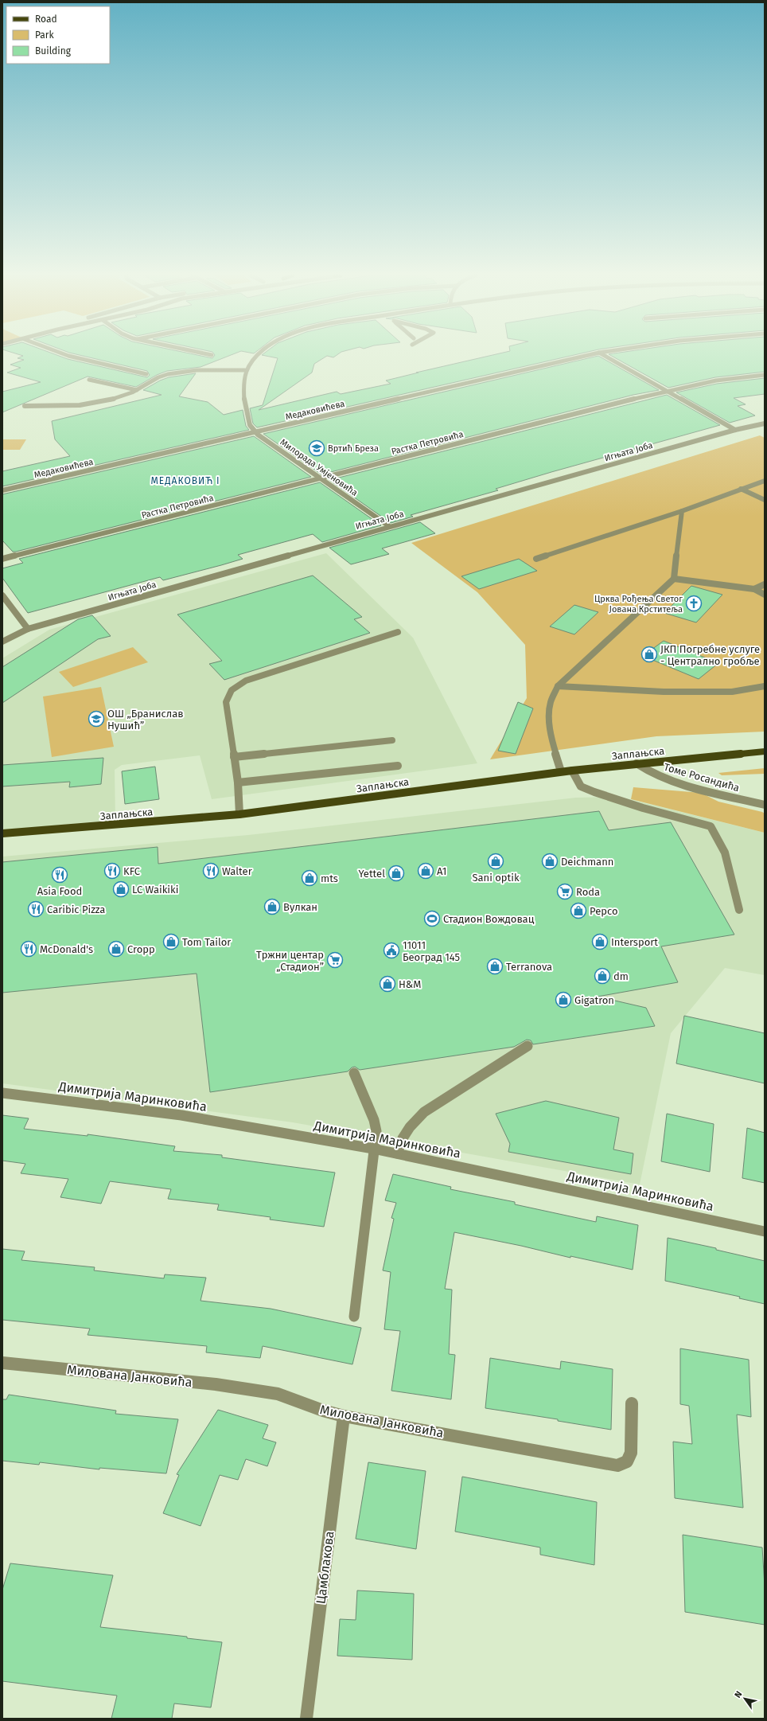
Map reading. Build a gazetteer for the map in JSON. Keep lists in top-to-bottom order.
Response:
{
  "streets": {
    "main road": ["Заплањска"],
    "street": [
      "Медаковићева",
      "Растка Петровића",
      "Игњата Јоба",
      "Милорада Умјеновића",
      "Томе Росандића",
      "Димитрија Маринковића",
      "Милована Јанковића",
      "Цамблакова"
    ]
  },
  "crossings": [
    ["Медаковићева", "Милорада Умјеновића"],
    ["Растка Петровића", "Милорада Умјеновића"],
    ["Игњата Јоба", "Милорада Умјеновића"],
    ["Заплањска", "Томе Росандића"],
    ["Милована Јанковића", "Цамблакова"]
  ],
  "districts": ["МЕДАКОВИЋ I"],
  "places": {
    "school or university": ["Вртић Бреза", "ОШ „Бранислав Нушић”"],
    "church": ["Црква Рођења Светог Јована Крститеља"],
    "shop": [
      "ЈКП Погребне услуге - Централно гробље",
      "Sani optik",
      "Deichmann",
      "A1",
      "Yettel",
      "mts",
      "LC Waikiki",
      "Вулкан",
      "Pepco",
      "Tom Tailor",
      "Intersport",
      "Cropp",
      "Terranova",
      "dm",
      "H&M",
      "Gigatron"
    ],
    "restaurant": [
      "KFC",
      "Walter",
      "Asia Food",
      "Caribic Pizza",
      "McDonald's"
    ],
    "supermarket": ["Roda", "Тржни центар „Стадион”"],
    "sports": ["Стадион Вождовац"],
    "public building": ["11011 Београд 145"]
  },
  "legend": ["Road", "Park", "Building"],
  "north": "top left"
}
